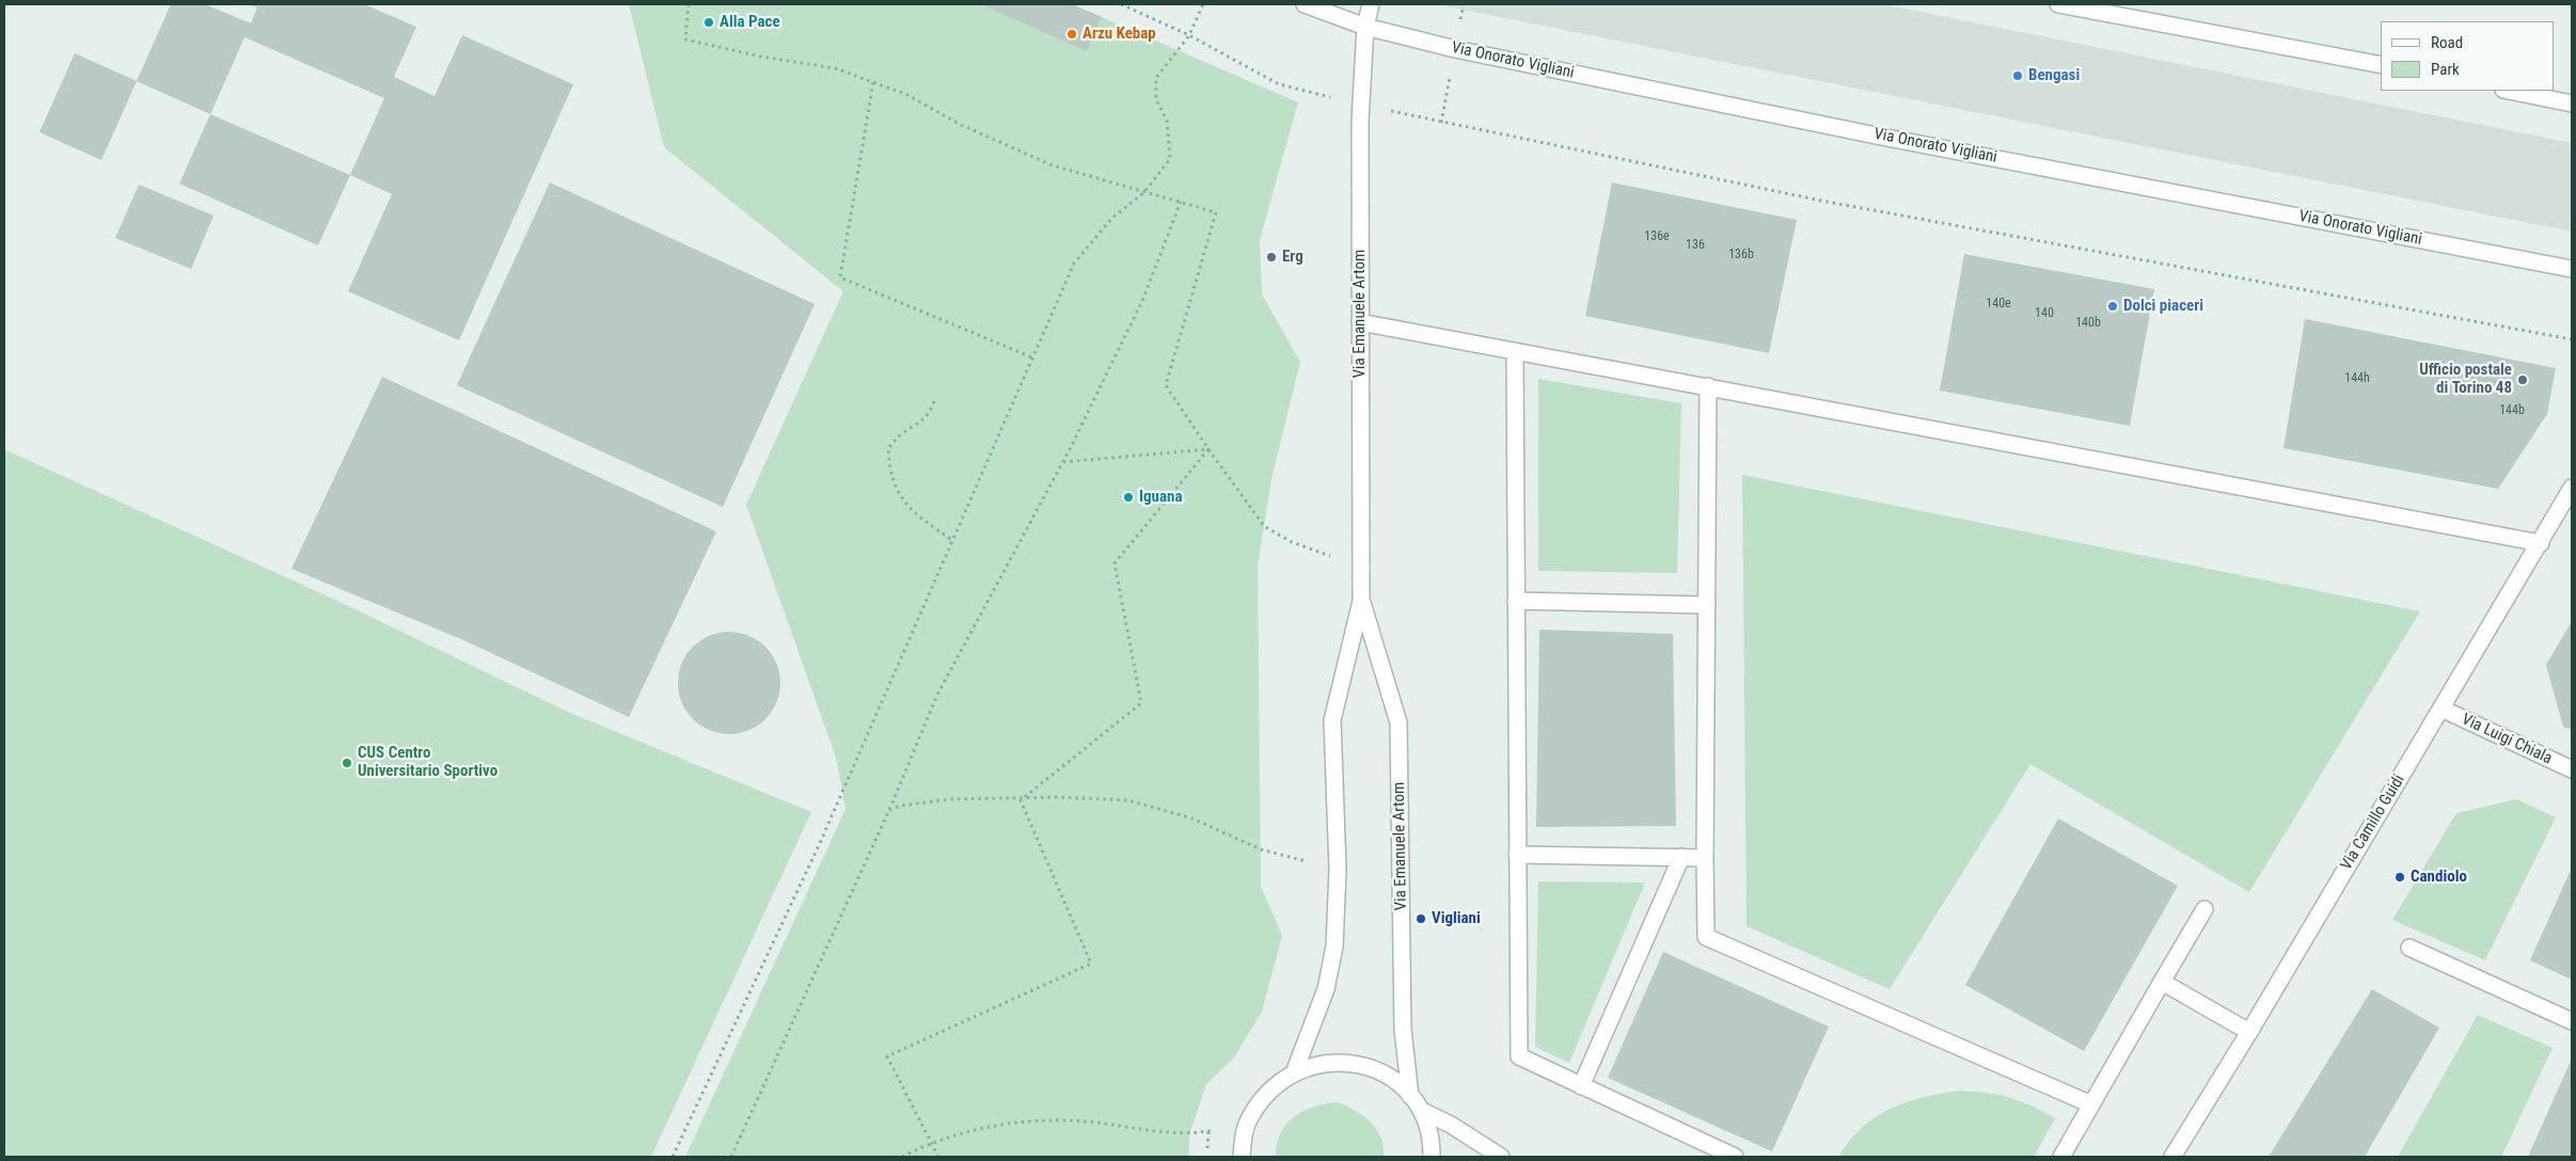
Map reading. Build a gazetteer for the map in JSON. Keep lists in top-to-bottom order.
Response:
{
  "streets": {
    "street": [
      "Via Onorato Vigliani",
      "Via Emanuele Artom",
      "Via Luigi Chiala",
      "Via Camillo Guidi"
    ]
  },
  "crossings": [
    ["Via Onorato Vigliani", "Via Emanuele Artom"],
    ["Via Luigi Chiala", "Via Camillo Guidi"]
  ],
  "places": [
    "Alla Pace",
    "Arzu Kebap",
    "Bengasi",
    "Erg",
    "Dolci piaceri",
    "Ufficio postale di Torino 48",
    "Iguana",
    "CUS Centro Universitario Sportivo",
    "Candiolo",
    "Vigliani"
  ],
  "house_numbers": [
    "136e",
    "136",
    "136b",
    "140e",
    "140",
    "140b",
    "144h",
    "144b"
  ],
  "legend": ["Road", "Park"]
}
